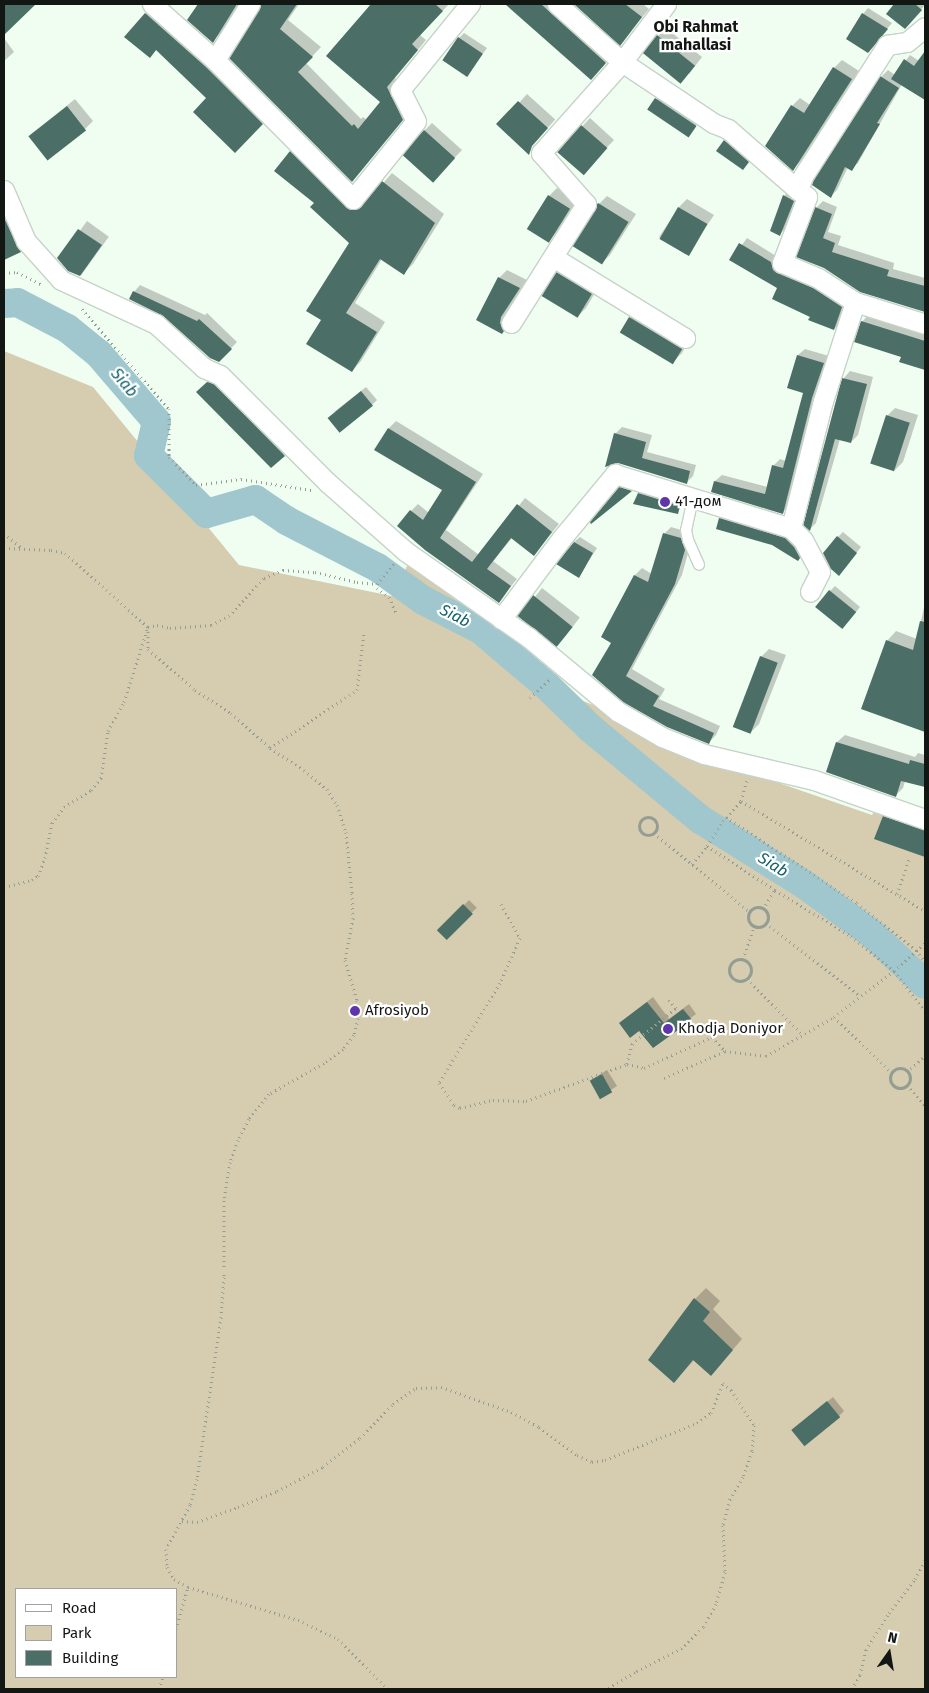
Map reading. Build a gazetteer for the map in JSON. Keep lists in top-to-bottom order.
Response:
{
  "districts": ["Obi Rahmat mahallasi"],
  "water": ["Siab"],
  "places": ["41-дом", "Afrosiyob", "Khodja Doniyor"],
  "legend": ["Road", "Park", "Building"],
  "north": "top"
}
